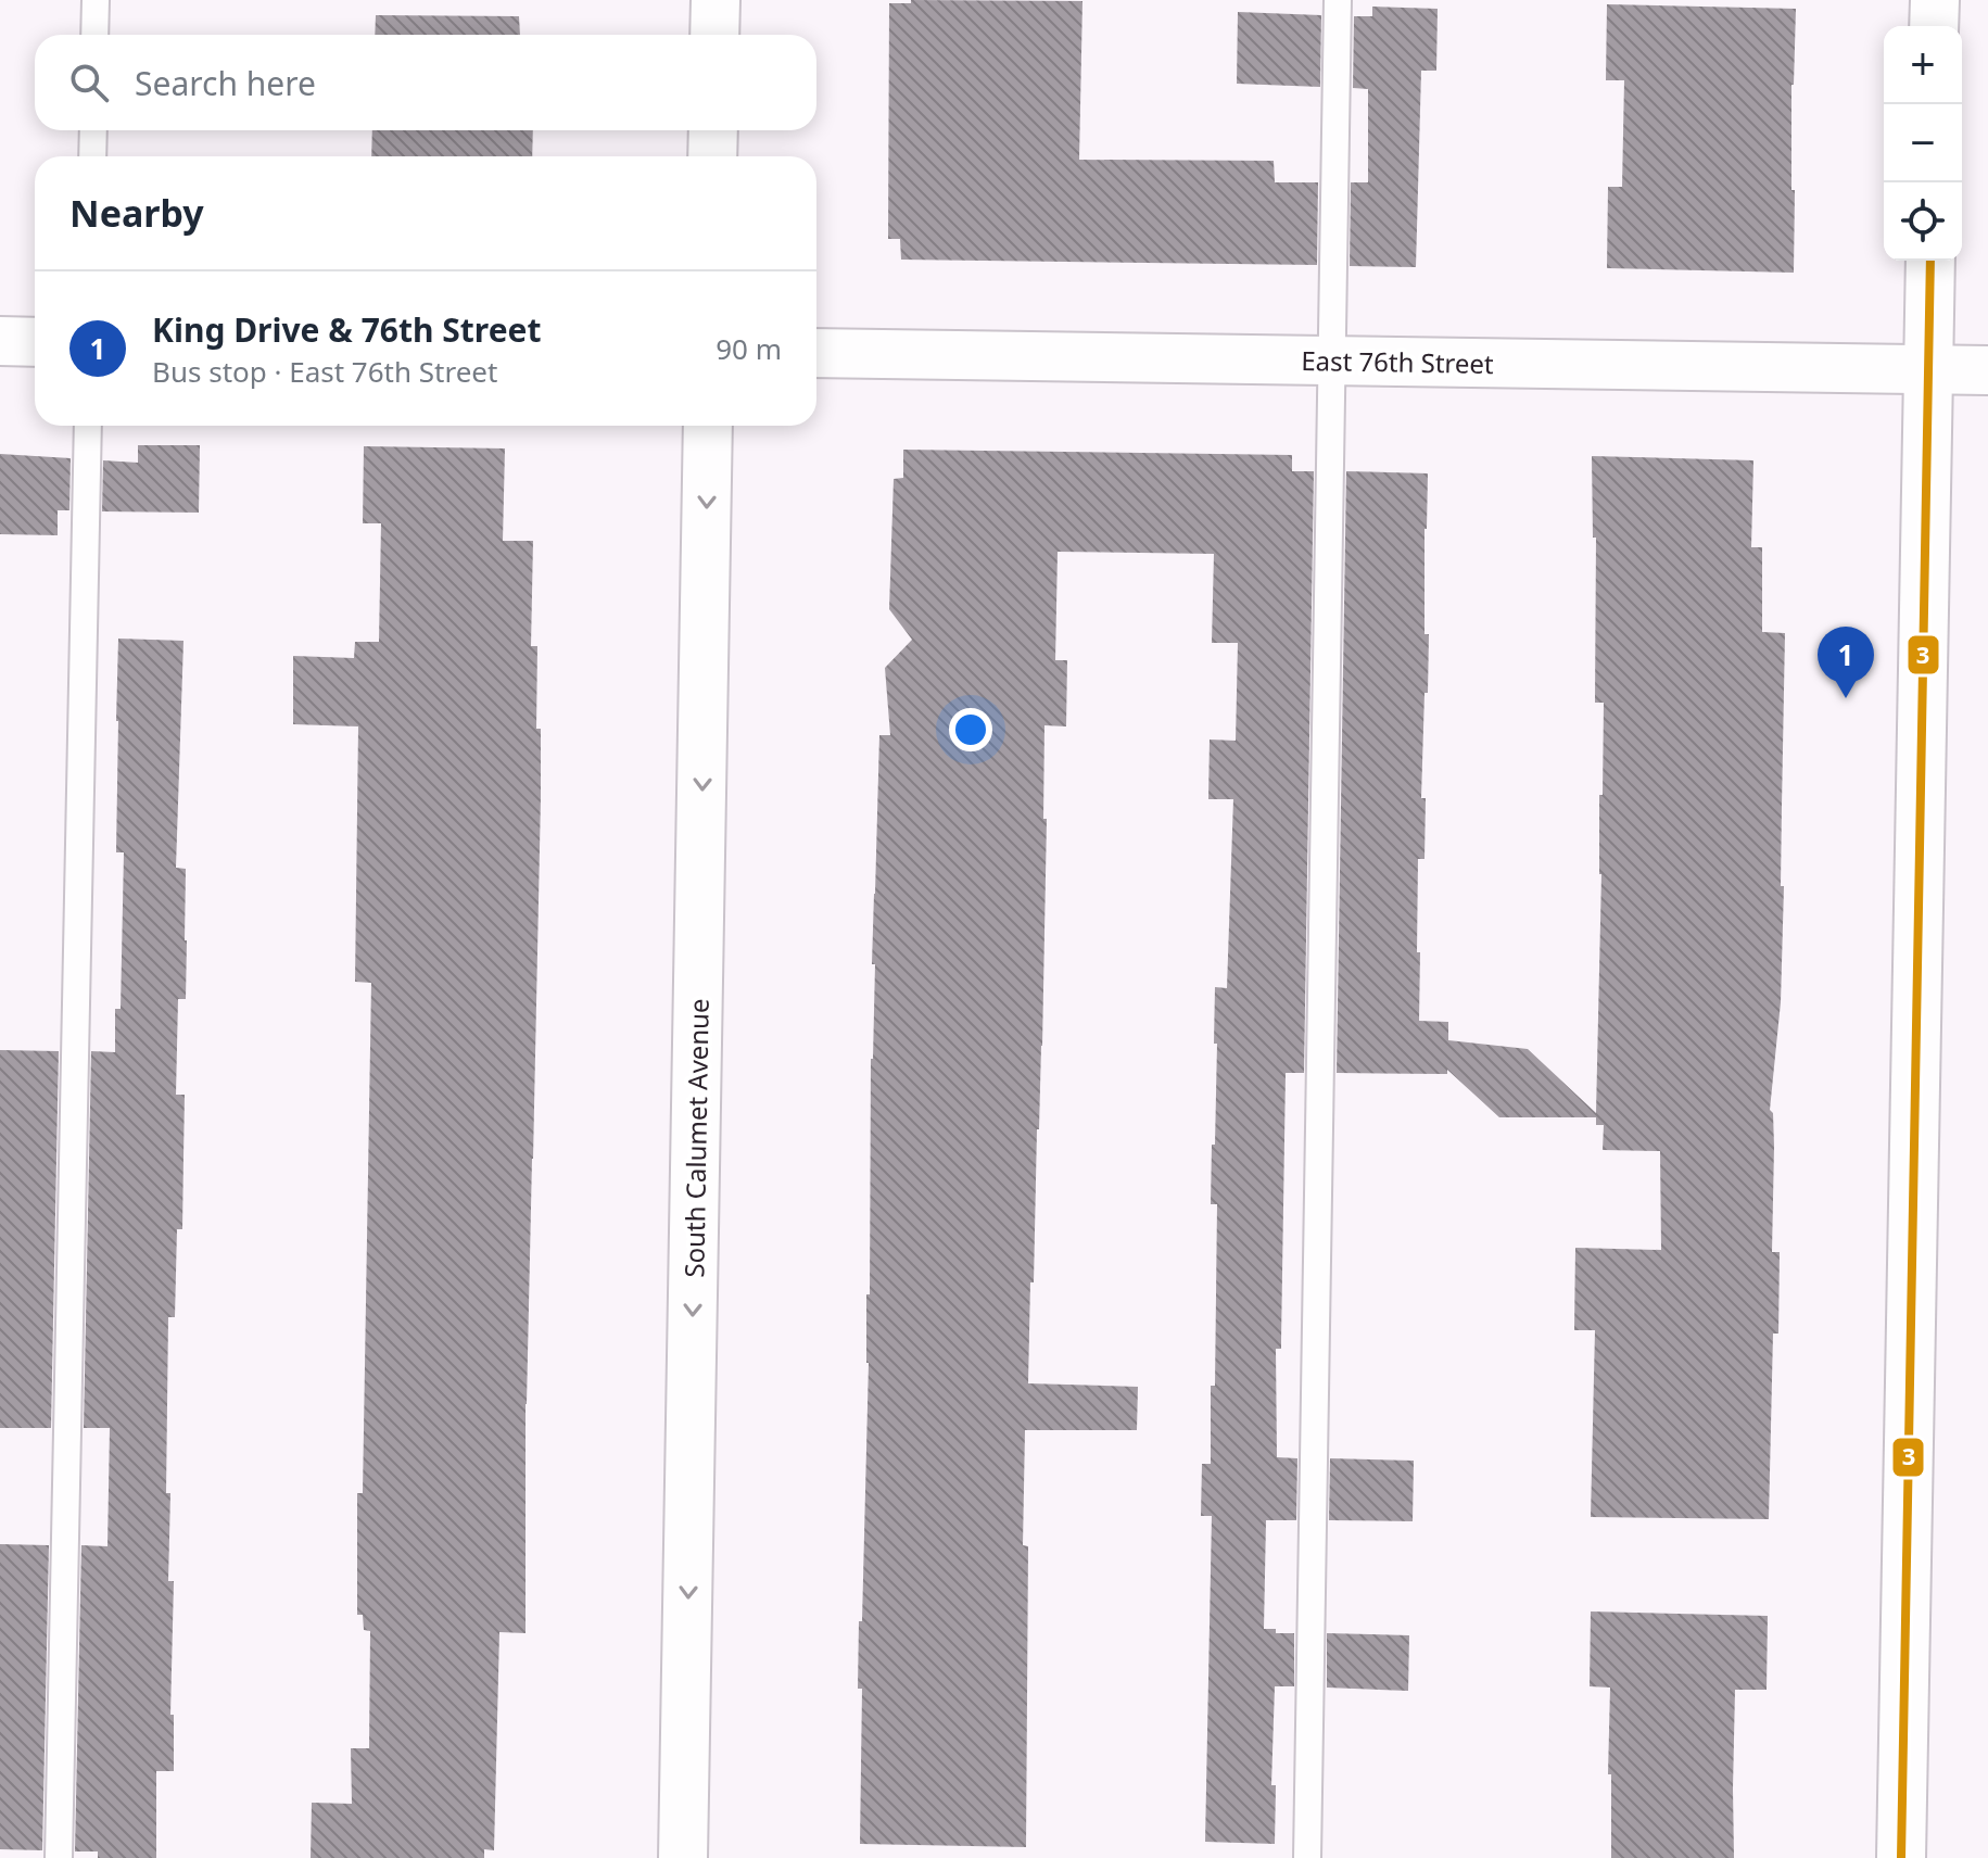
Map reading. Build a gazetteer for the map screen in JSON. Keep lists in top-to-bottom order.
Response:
{
  "streets": {
    "street": ["East 76th Street", "South Calumet Avenue"]
  },
  "one_way": ["South Calumet Avenue"],
  "lines": ["transit line 3"],
  "page": {
    "map_buttons": ["+", "−"],
    "search": "Search here",
    "heading": "Nearby",
    "list": [
      {
        "mark": "1",
        "name": "King Drive & 76th Street",
        "note": "Bus stop · East 76th Street",
        "value": "90 m"
      }
    ],
    "pins": "1"
  }
}
